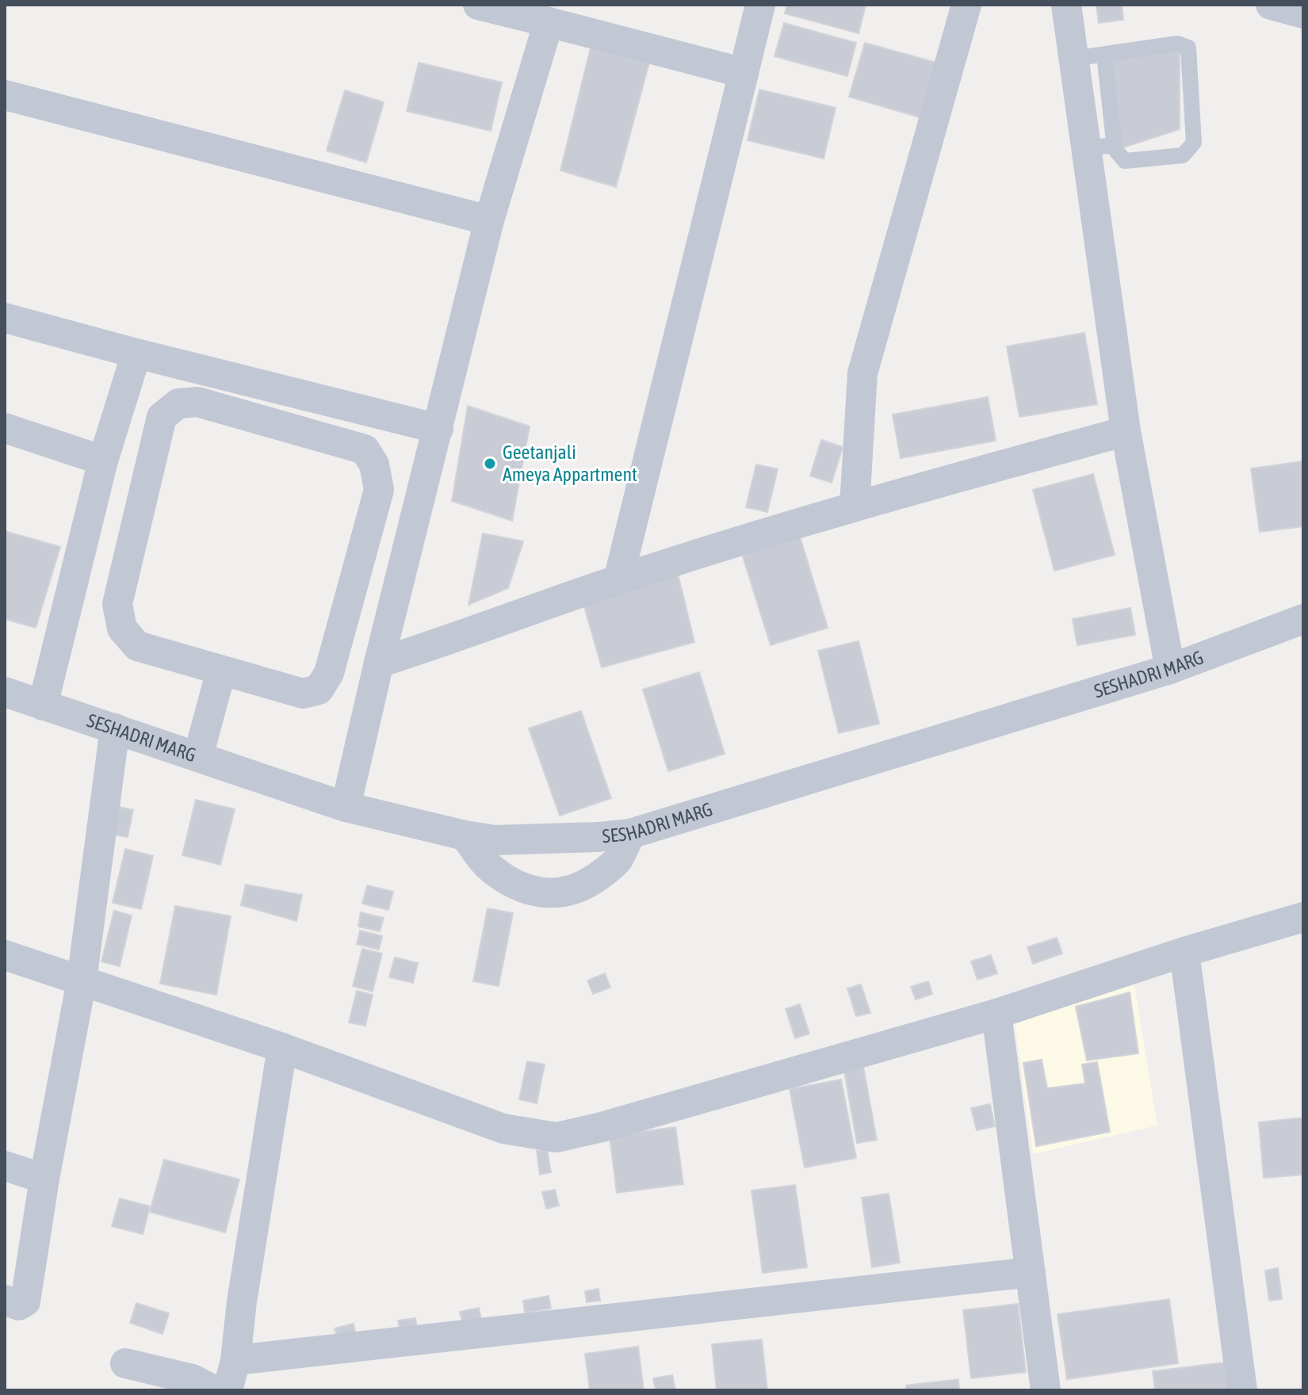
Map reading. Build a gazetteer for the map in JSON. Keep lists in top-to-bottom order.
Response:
{
  "streets": {
    "street": ["SESHADRI MARG"]
  },
  "places": ["Geetanjali Ameya Appartment"]
}
